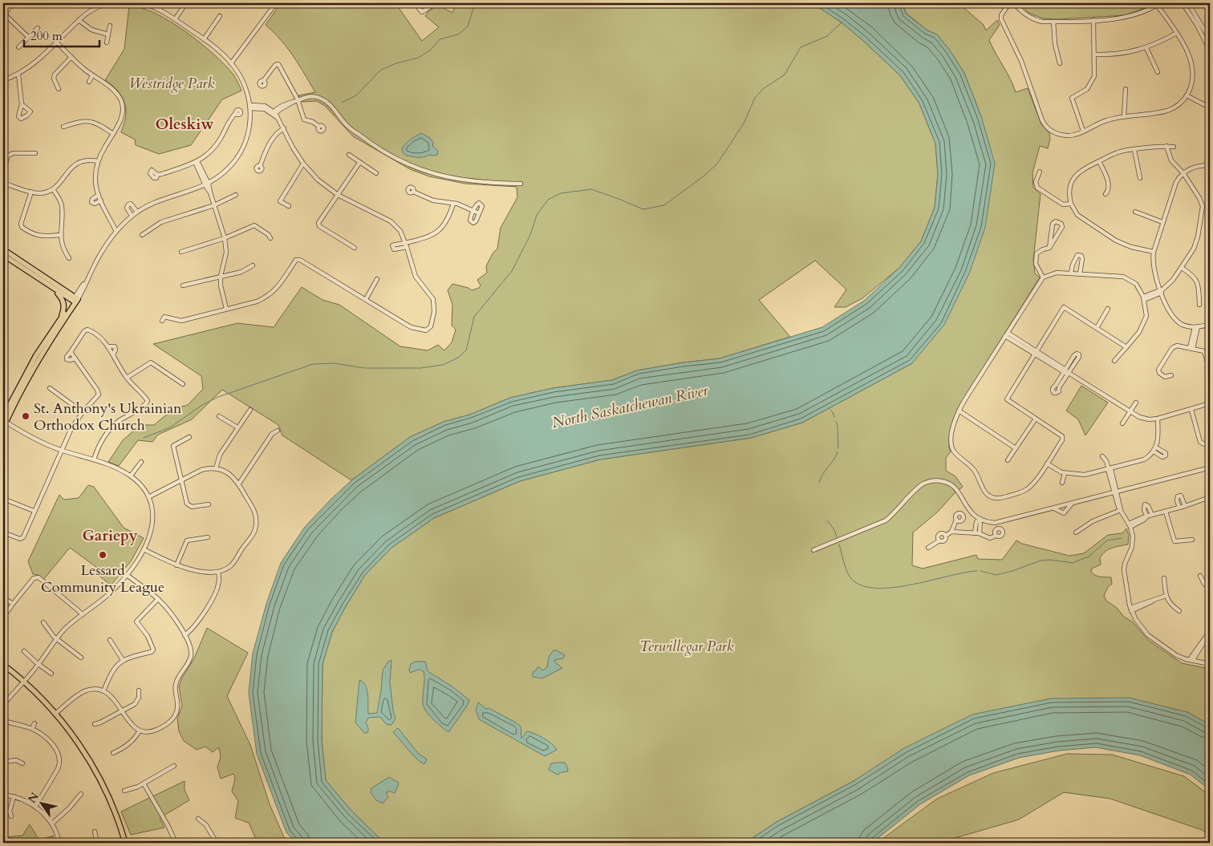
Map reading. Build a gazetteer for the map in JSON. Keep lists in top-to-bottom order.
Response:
{
  "districts": ["Oleskiw", "Gariepy"],
  "water": ["North Saskatchewan River"],
  "parks": ["Westridge Park", "Terwillegar Park"],
  "places": ["St. Anthony's Ukrainian Orthodox Church", "Lessard Community League"],
  "scale_bar": "200 m",
  "north": "top left"
}
